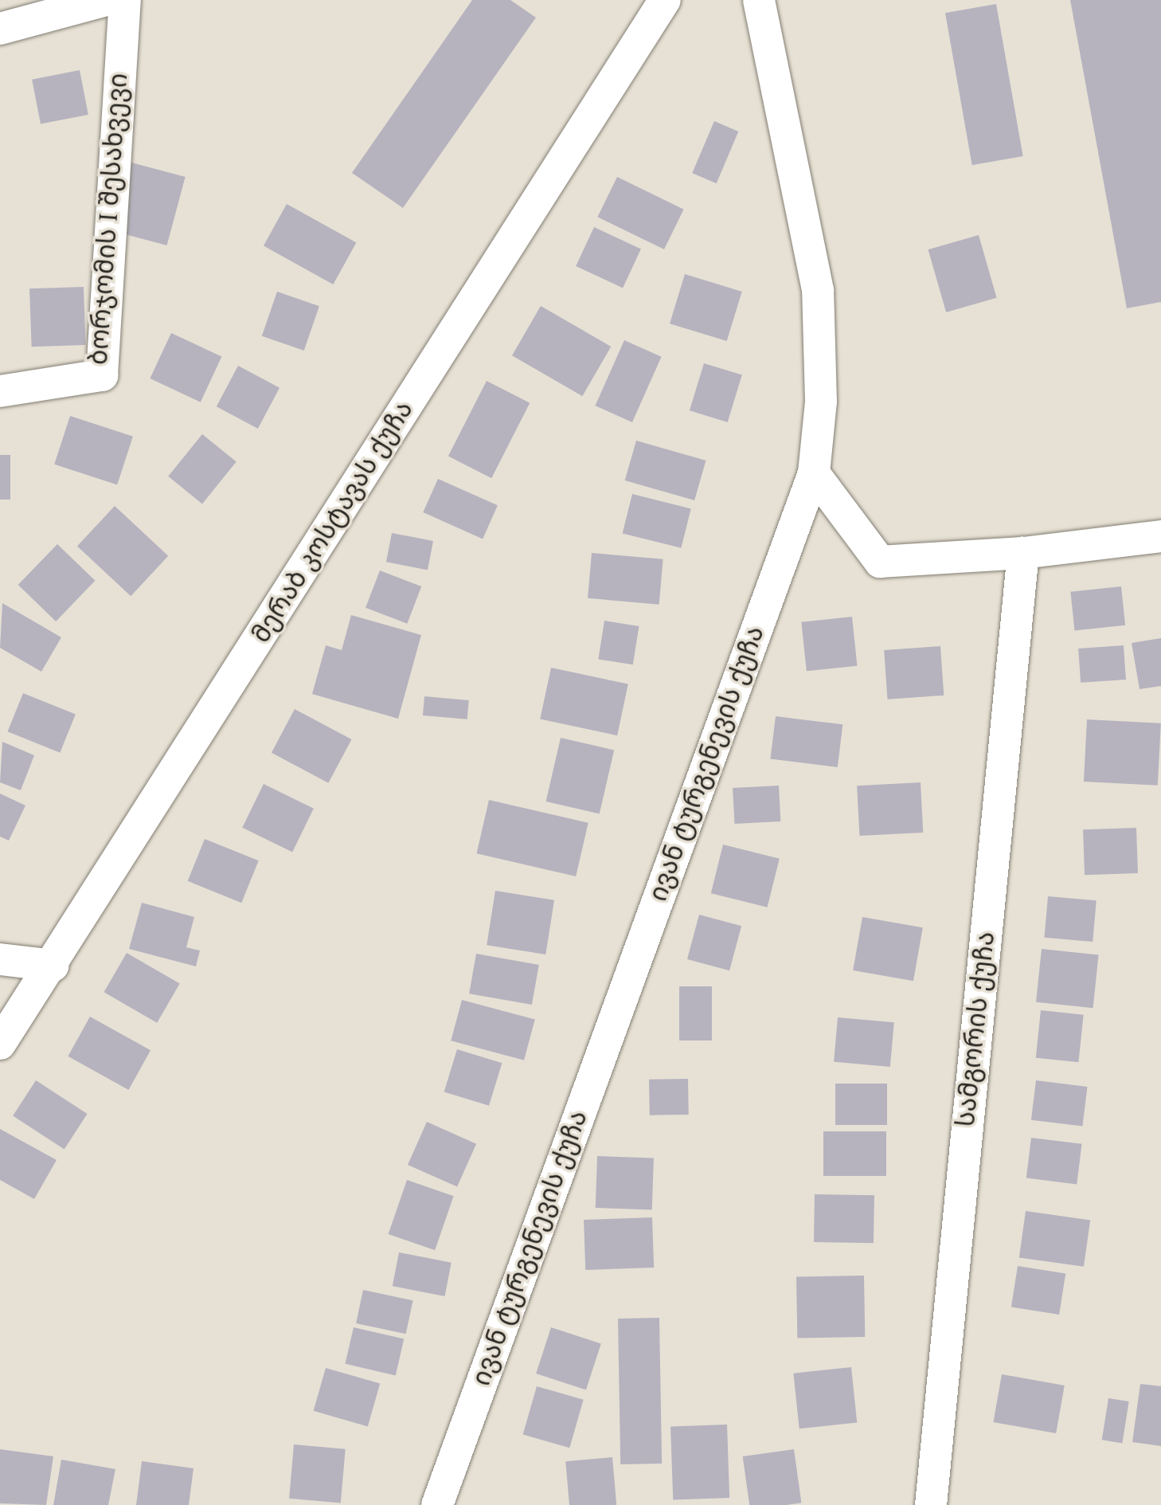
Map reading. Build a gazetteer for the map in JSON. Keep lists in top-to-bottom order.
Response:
{
  "streets": {
    "street": [
      "ბორჯომის I შესახვევი",
      "მერაბ კოსტავას ქუჩა",
      "ივან ტურგენევის ქუჩა",
      "სამგორის ქუჩა"
    ]
  }
}
